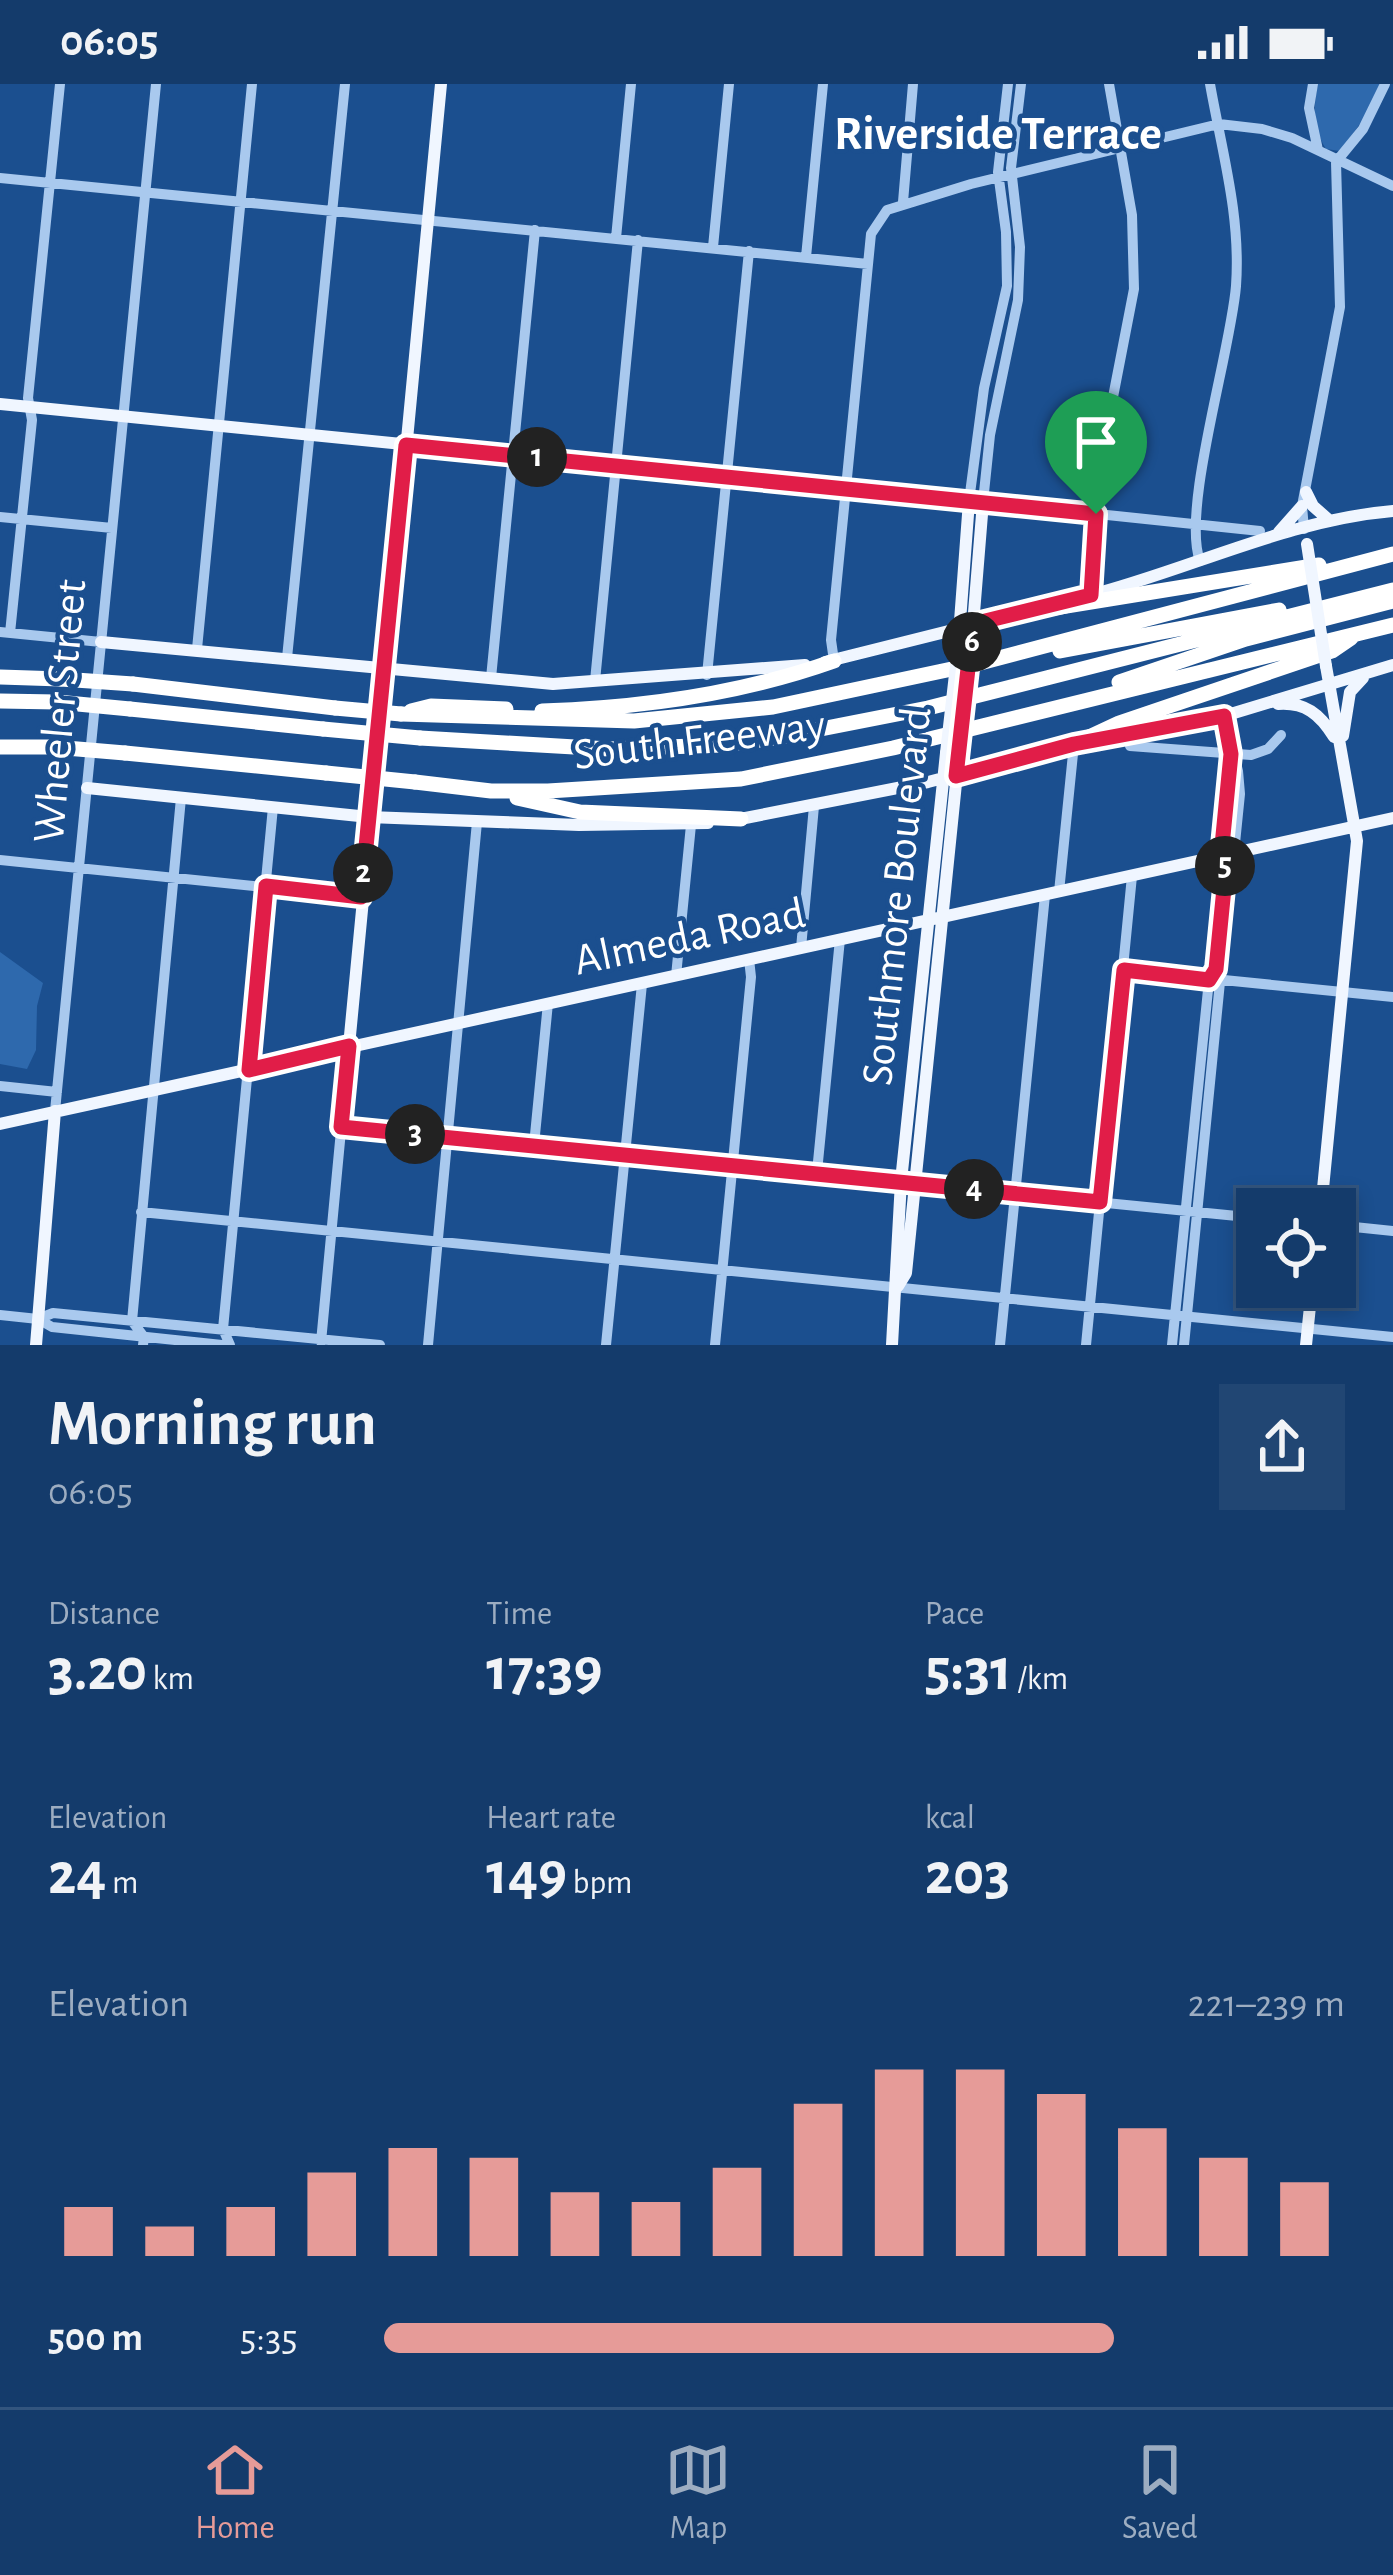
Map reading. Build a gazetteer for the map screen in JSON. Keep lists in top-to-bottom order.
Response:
{
  "streets": {
    "highway": ["South Freeway"],
    "main road": ["Wheeler Street", "Southmore Boulevard", "Almeda Road"]
  },
  "crossings": [
    ["Wheeler Street", "Almeda Road"],
    ["South Freeway", "Southmore Boulevard"],
    ["Southmore Boulevard", "Almeda Road"]
  ],
  "districts": ["Riverside Terrace"],
  "page": {
    "status": "06:05",
    "pins": [
      "1",
      "6",
      "5",
      "2",
      "3",
      "4"
    ],
    "heading": ["Morning run", "06:05"],
    "stats": [
      ["Distance", "3.20 km"],
      ["Time", "17:39"],
      ["Pace", "5:31 /km"],
      ["Elevation", "24 m"],
      ["Heart rate", "149 bpm"],
      ["kcal", "203"]
    ],
    "chart": ["Elevation", "221–239 m"],
    "list": [
      {
        "name": "500 m",
        "note": "5:35"
      }
    ],
    "tabs": ["Home", "Map", "Saved"]
  }
}
